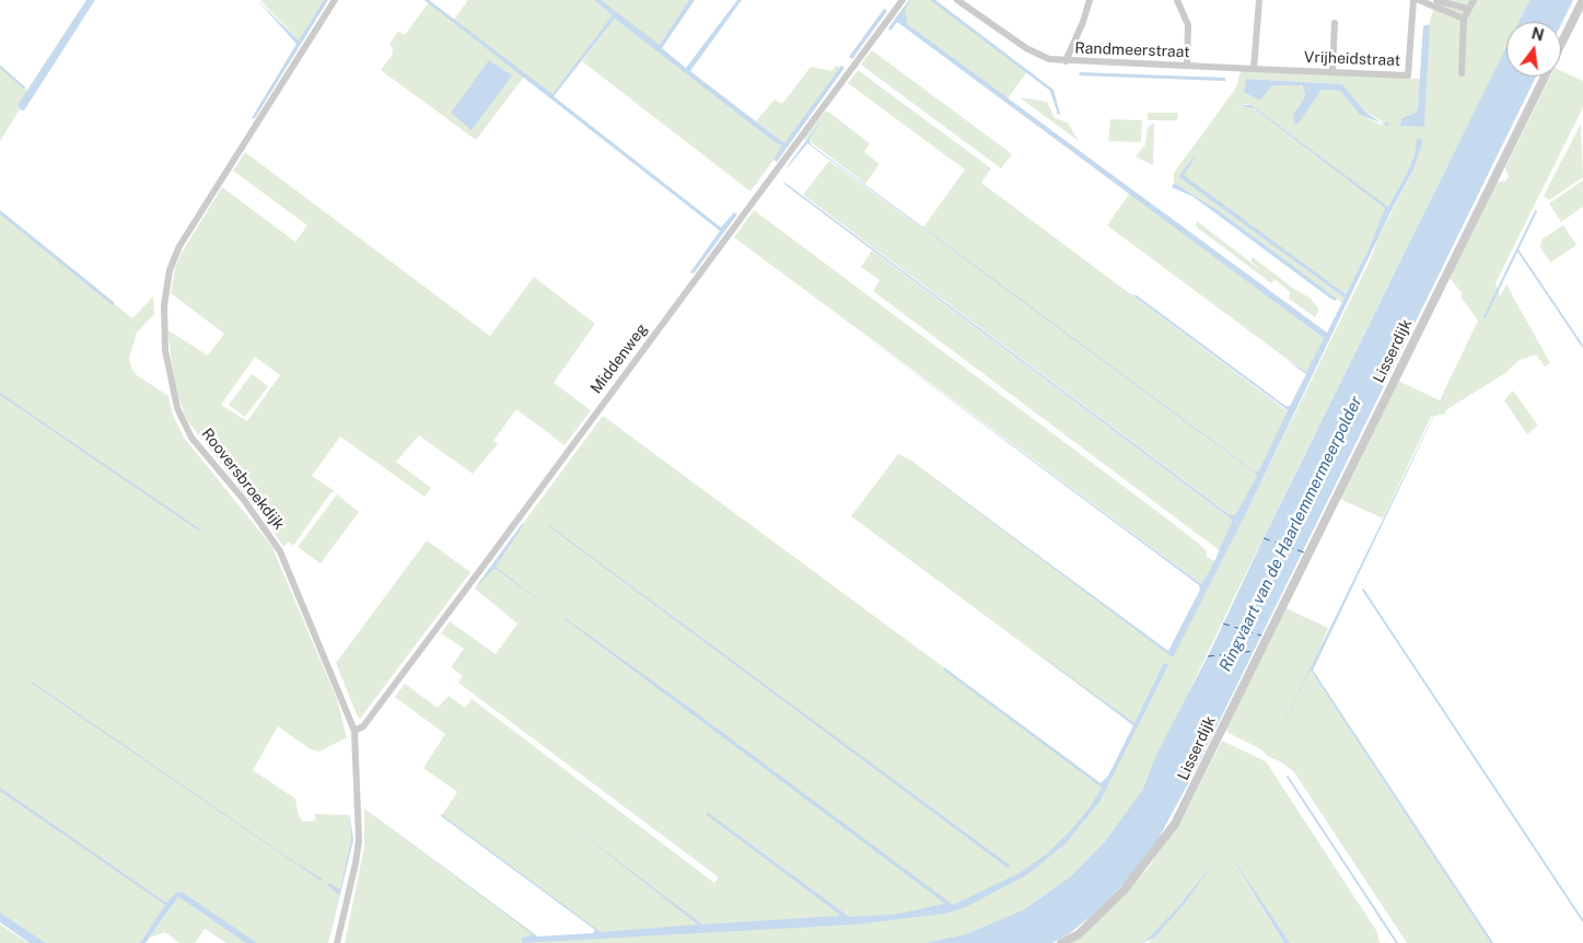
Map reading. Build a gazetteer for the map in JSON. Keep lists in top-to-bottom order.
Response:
{
  "streets": {
    "street": [
      "Randmeerstraat",
      "Vrijheidstraat",
      "Lisserdijk",
      "Middenweg",
      "Rooversbroekdijk"
    ]
  },
  "crossings": [
    ["Randmeerstraat", "Vrijheidstraat"],
    ["Middenweg", "Rooversbroekdijk"]
  ],
  "water": ["Ringvaart van de Haarlemmermeerpolder"],
  "north": "top"
}
